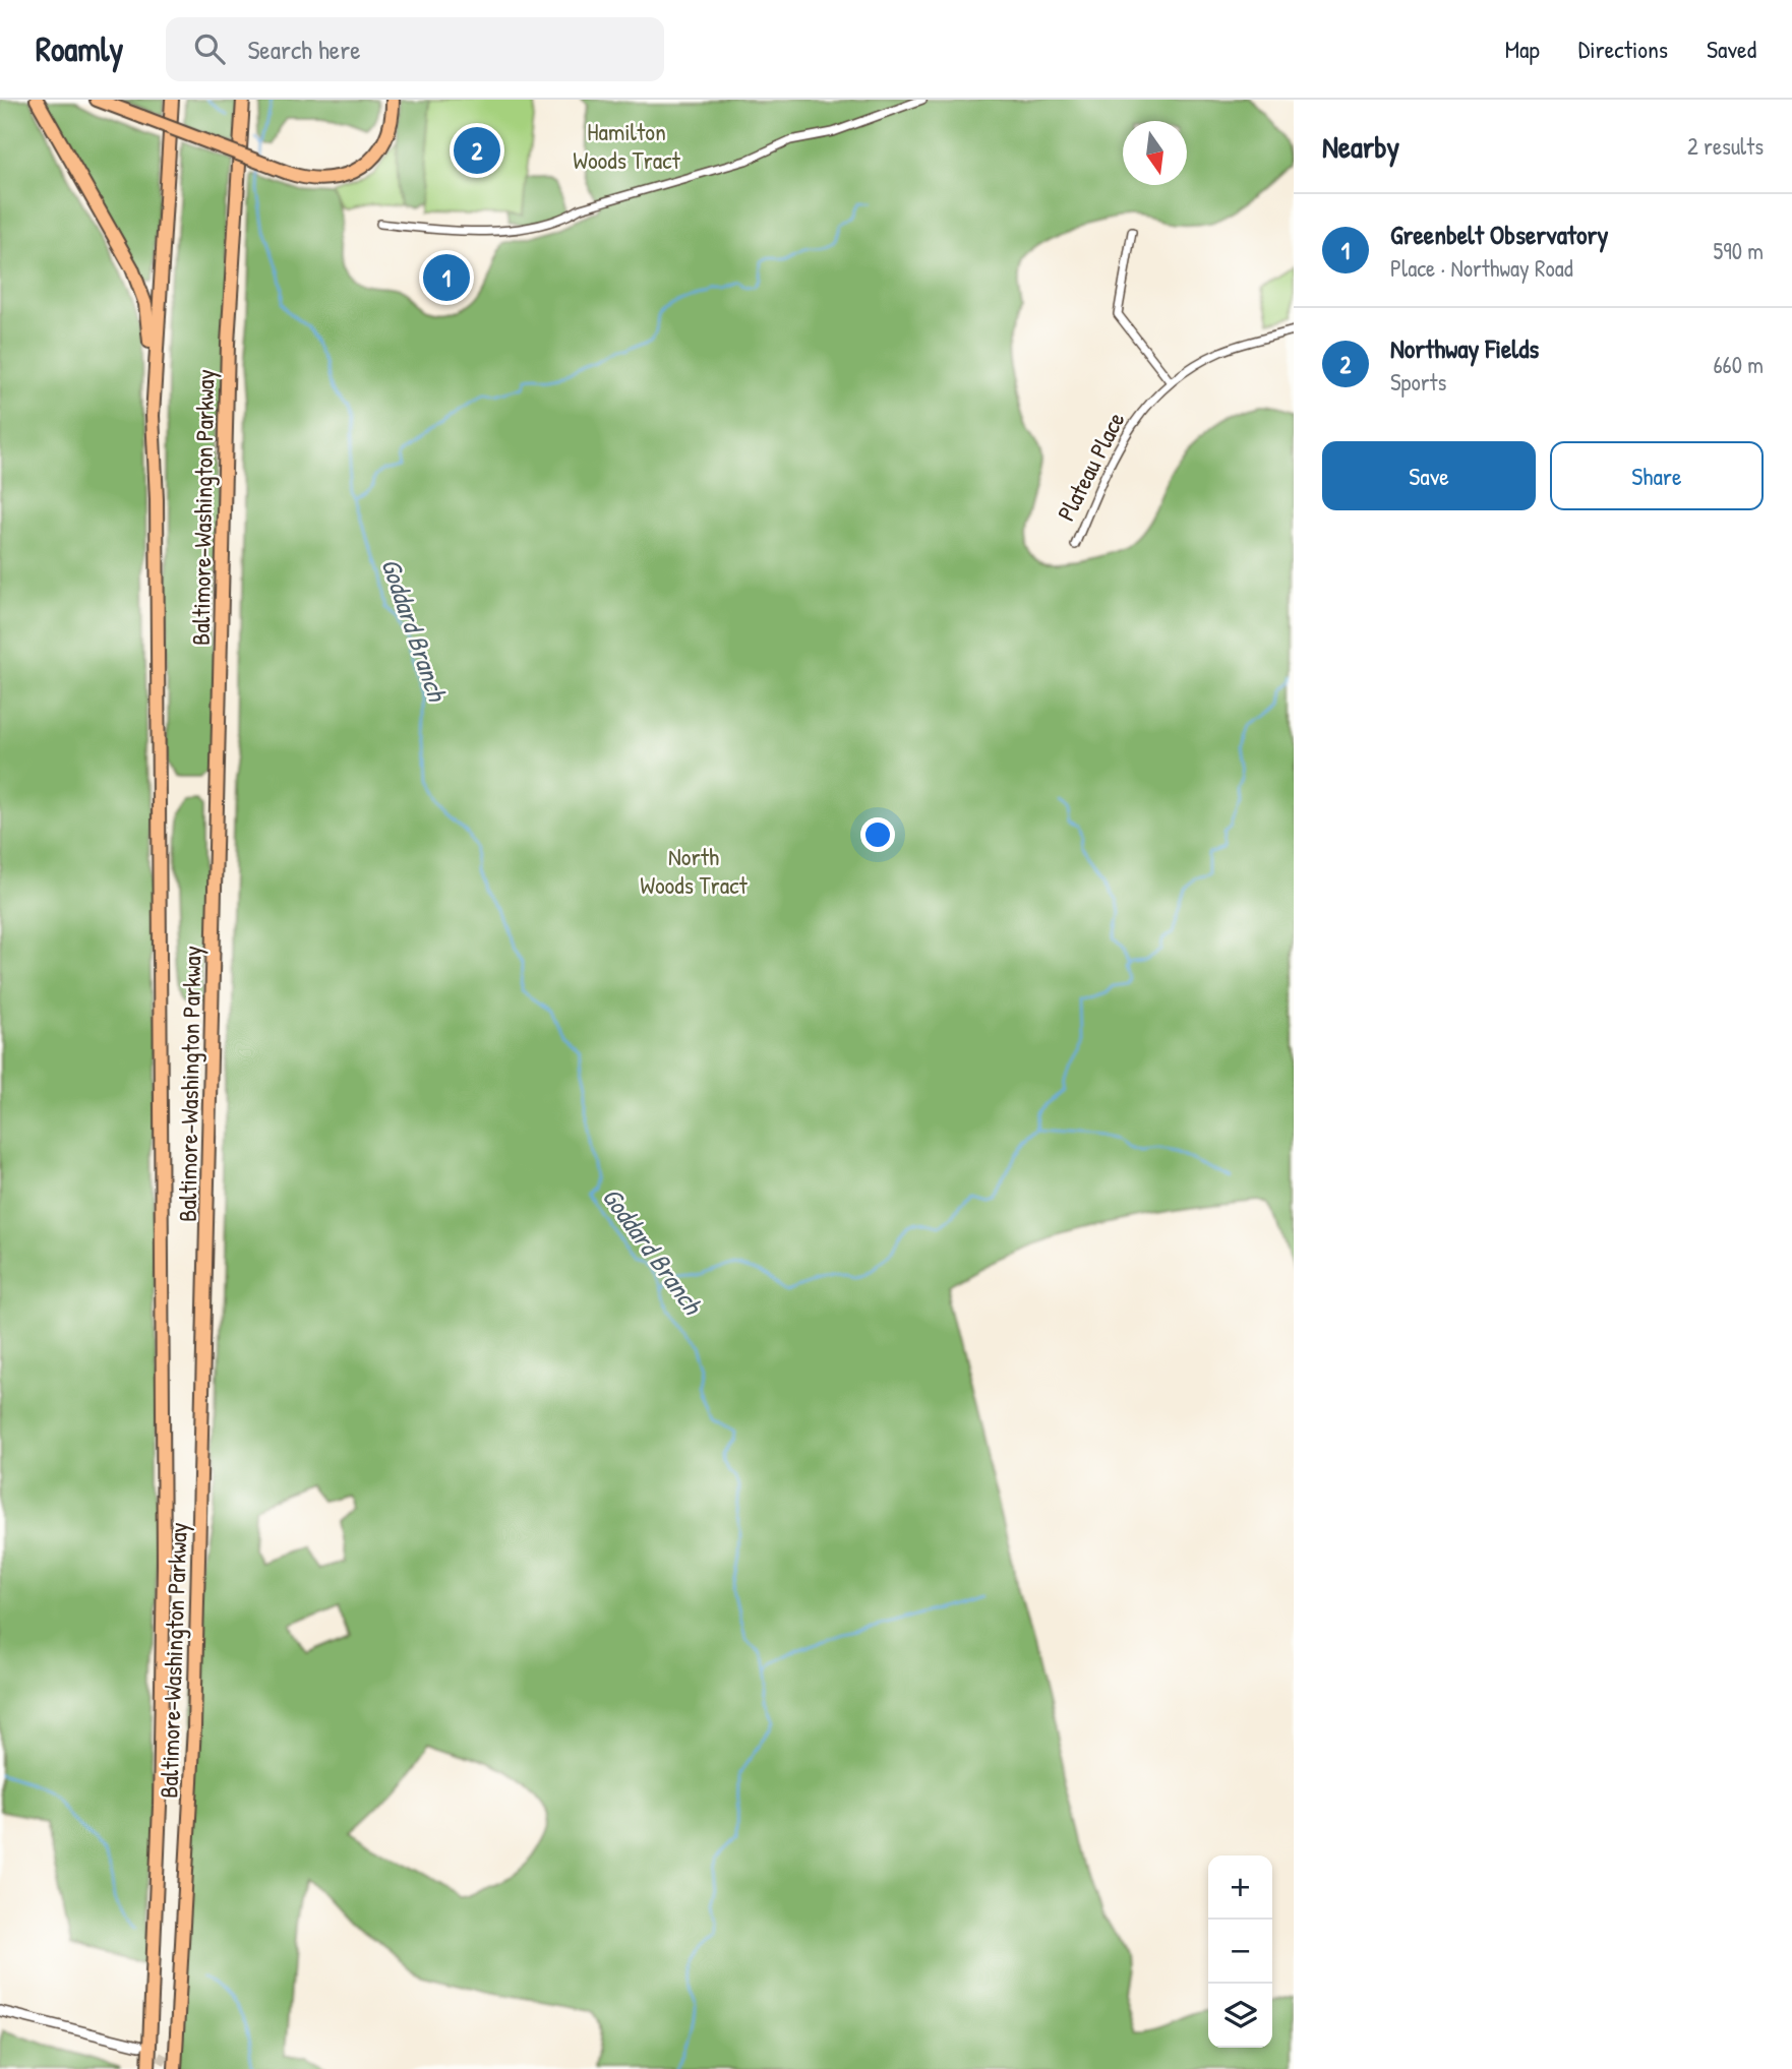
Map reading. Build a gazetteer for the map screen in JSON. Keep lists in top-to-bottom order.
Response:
{
  "streets": {
    "highway": ["Baltimore-Washington Parkway"],
    "street": ["Plateau Place"]
  },
  "water": ["Goddard Branch"],
  "parks": ["Hamilton Woods Tract", "North Woods Tract"],
  "north": "bottom",
  "page": {
    "header": "Roamly",
    "search": "Search here",
    "nav": ["Map", "Directions", "Saved"],
    "heading": ["Nearby", "2 results"],
    "pins": ["2", "1"],
    "list": [
      {
        "mark": "1",
        "name": "Greenbelt Observatory",
        "note": "Place · Northway Road",
        "value": "590 m"
      },
      {
        "mark": "2",
        "name": "Northway Fields",
        "note": "Sports",
        "value": "660 m"
      }
    ],
    "buttons": ["Save", "Share"],
    "map_buttons": ["+", "−"]
  }
}
